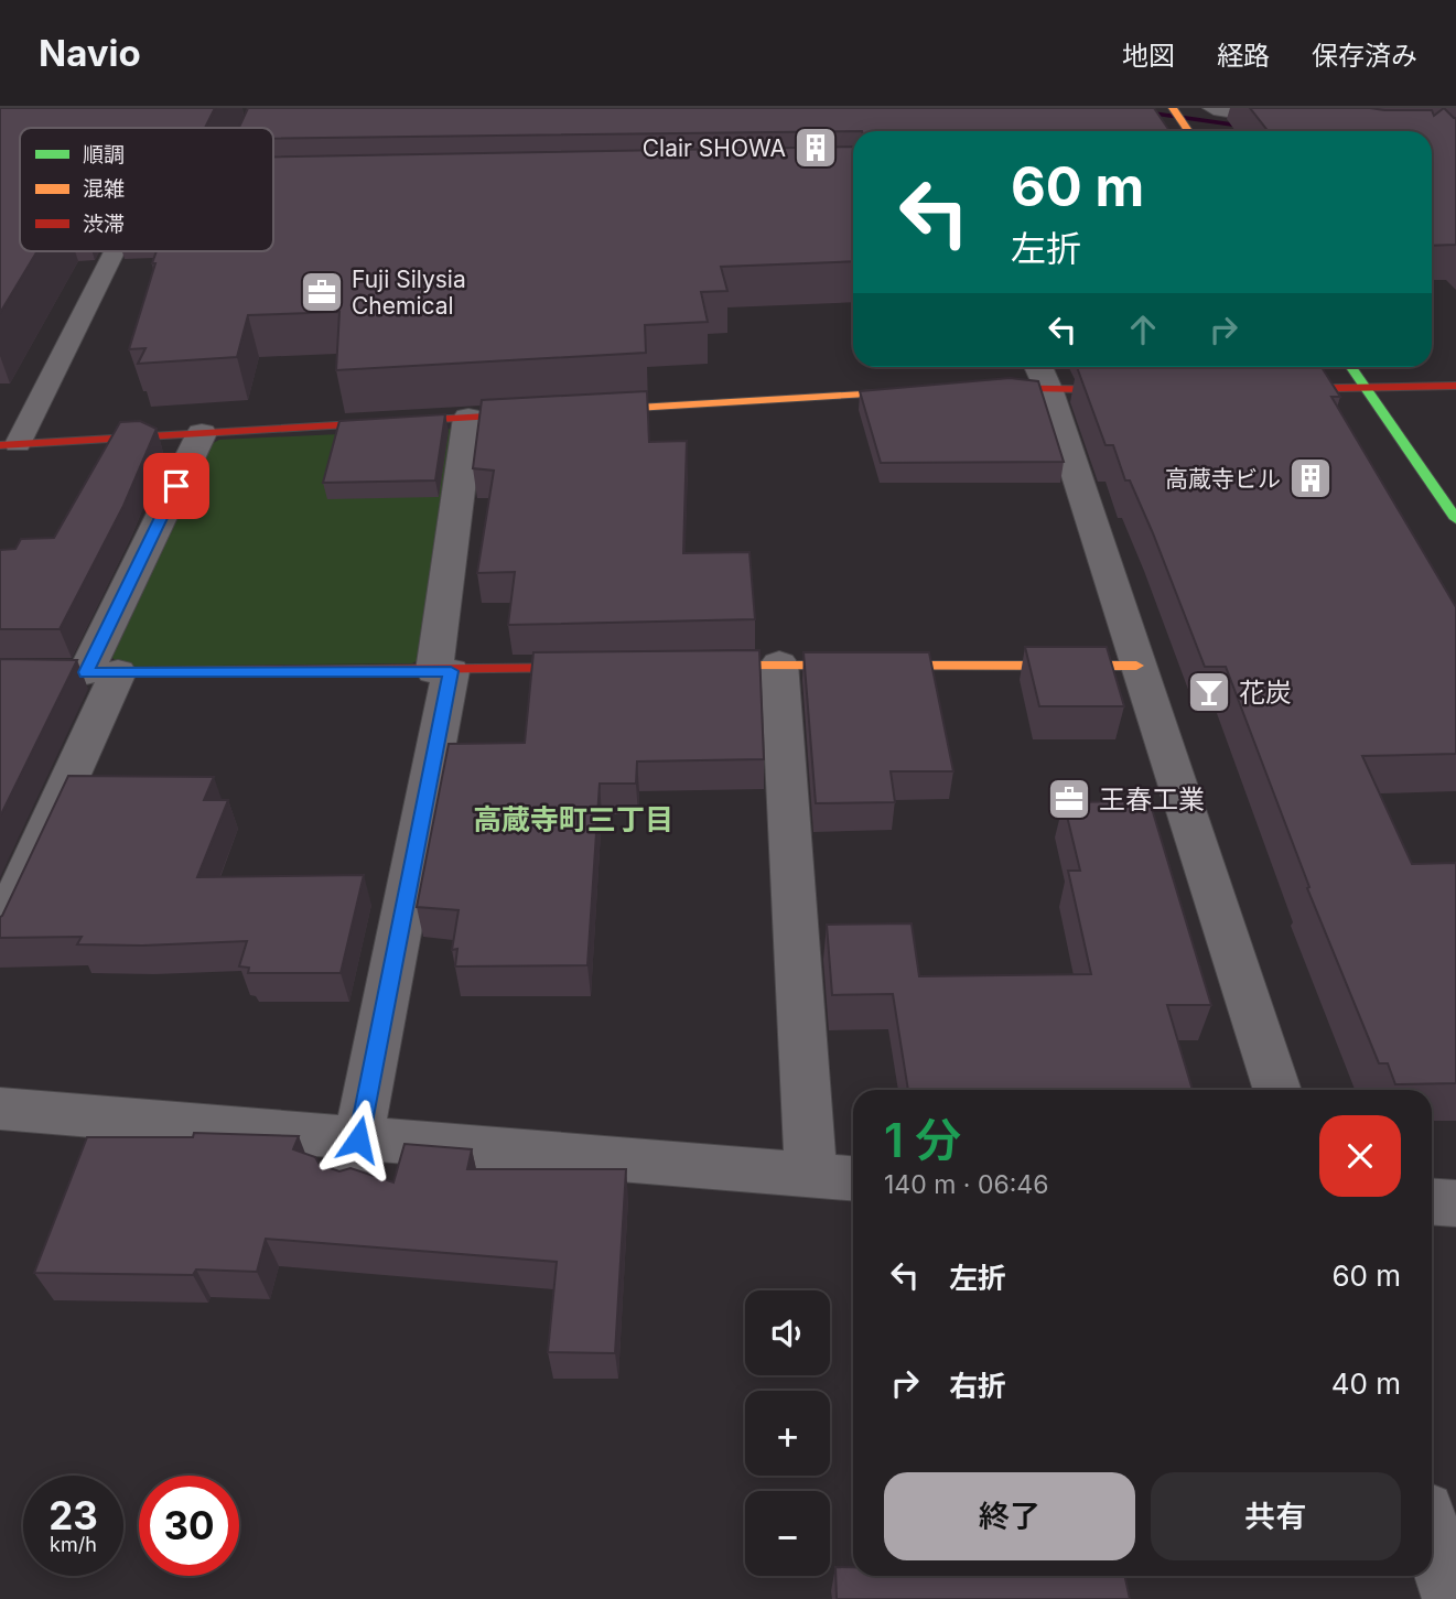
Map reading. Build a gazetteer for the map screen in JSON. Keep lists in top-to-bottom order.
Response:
{
  "districts": ["高蔵寺町三丁目"],
  "places": {
    "building": ["Clair SHOWA", "高蔵寺ビル"],
    "office": ["Fuji Silysia Chemical", "王春工業"],
    "bar": ["花炭"]
  },
  "legend": ["順調", "混雑", "渋滞"],
  "page": {
    "header": "Navio",
    "nav": ["地図", "経路", "保存済み"],
    "turn": ["60 m", "左折"],
    "heading": ["1 分", "140 m · 06:46"],
    "list": [
      {
        "name": "左折",
        "value": "60 m"
      },
      {
        "name": "右折",
        "value": "40 m"
      }
    ],
    "map_buttons": ["+", "−"],
    "buttons": ["終了", "共有"],
    "speed": "23 km/h",
    "limit": "30"
  }
}
